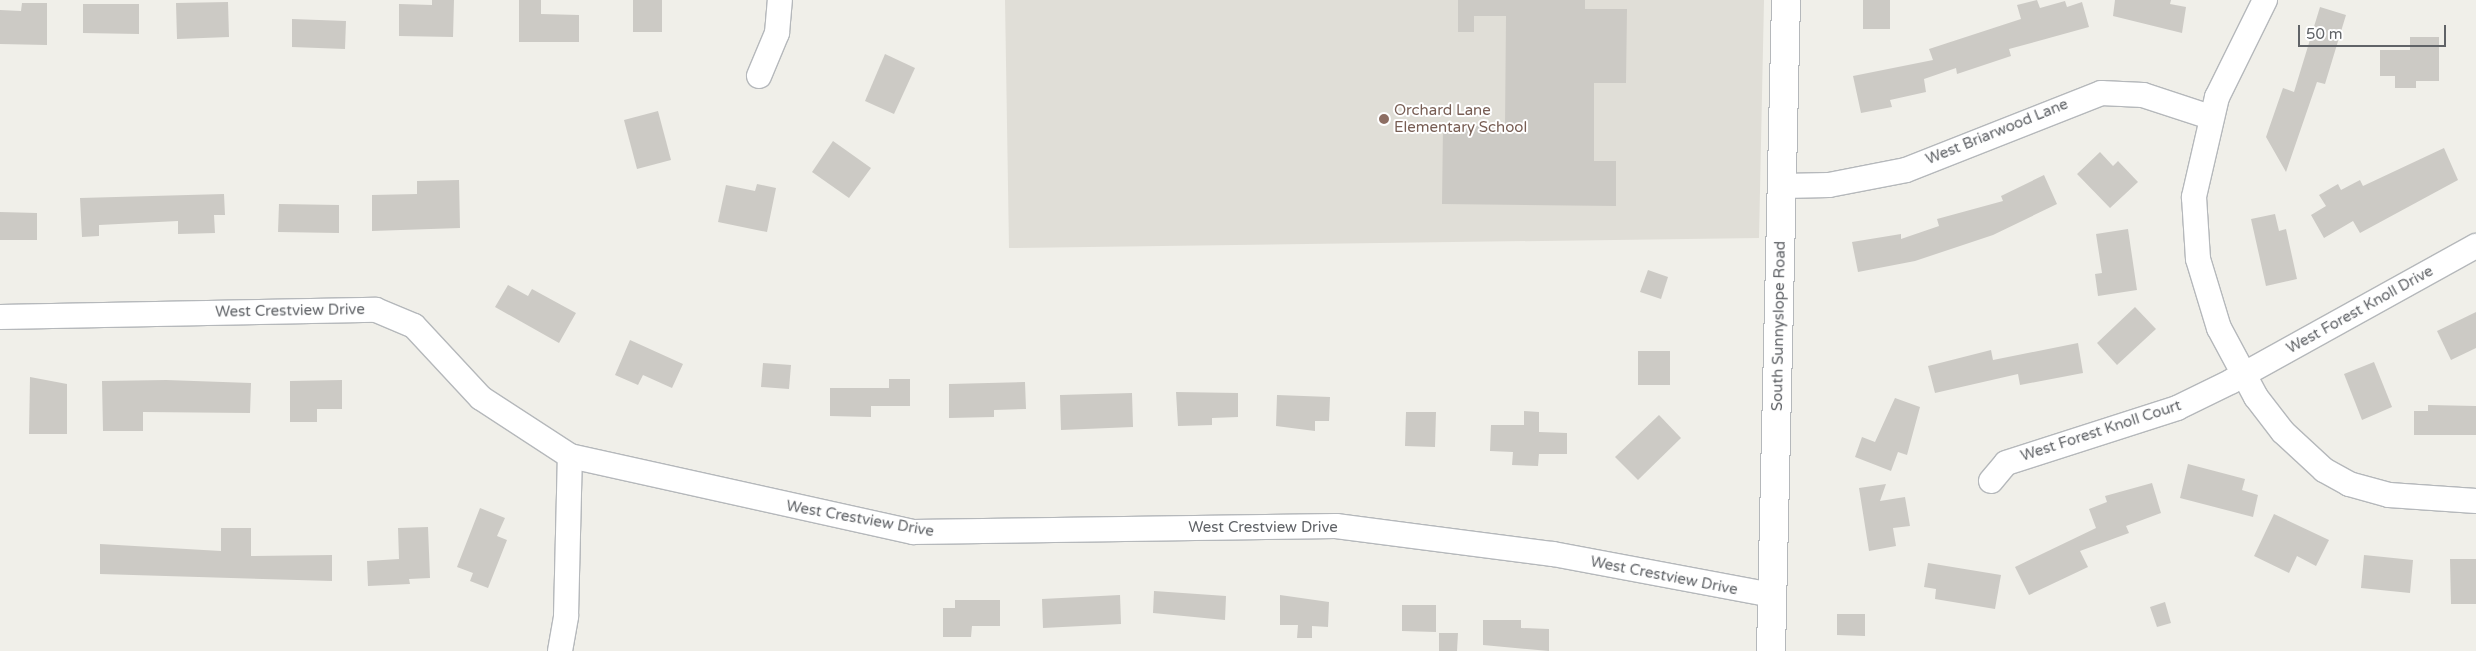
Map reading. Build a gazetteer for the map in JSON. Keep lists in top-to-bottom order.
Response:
{
  "streets": {
    "street": [
      "West Briarwood Lane",
      "West Forest Knoll Drive",
      "West Crestview Drive",
      "South Sunnyslope Road",
      "West Forest Knoll Court"
    ]
  },
  "crossings": [
    ["West Briarwood Lane", "South Sunnyslope Road"],
    ["West Forest Knoll Drive", "West Forest Knoll Court"],
    ["West Crestview Drive", "South Sunnyslope Road"]
  ],
  "places": ["Orchard Lane Elementary School"],
  "scale_bar": "50 m"
}
